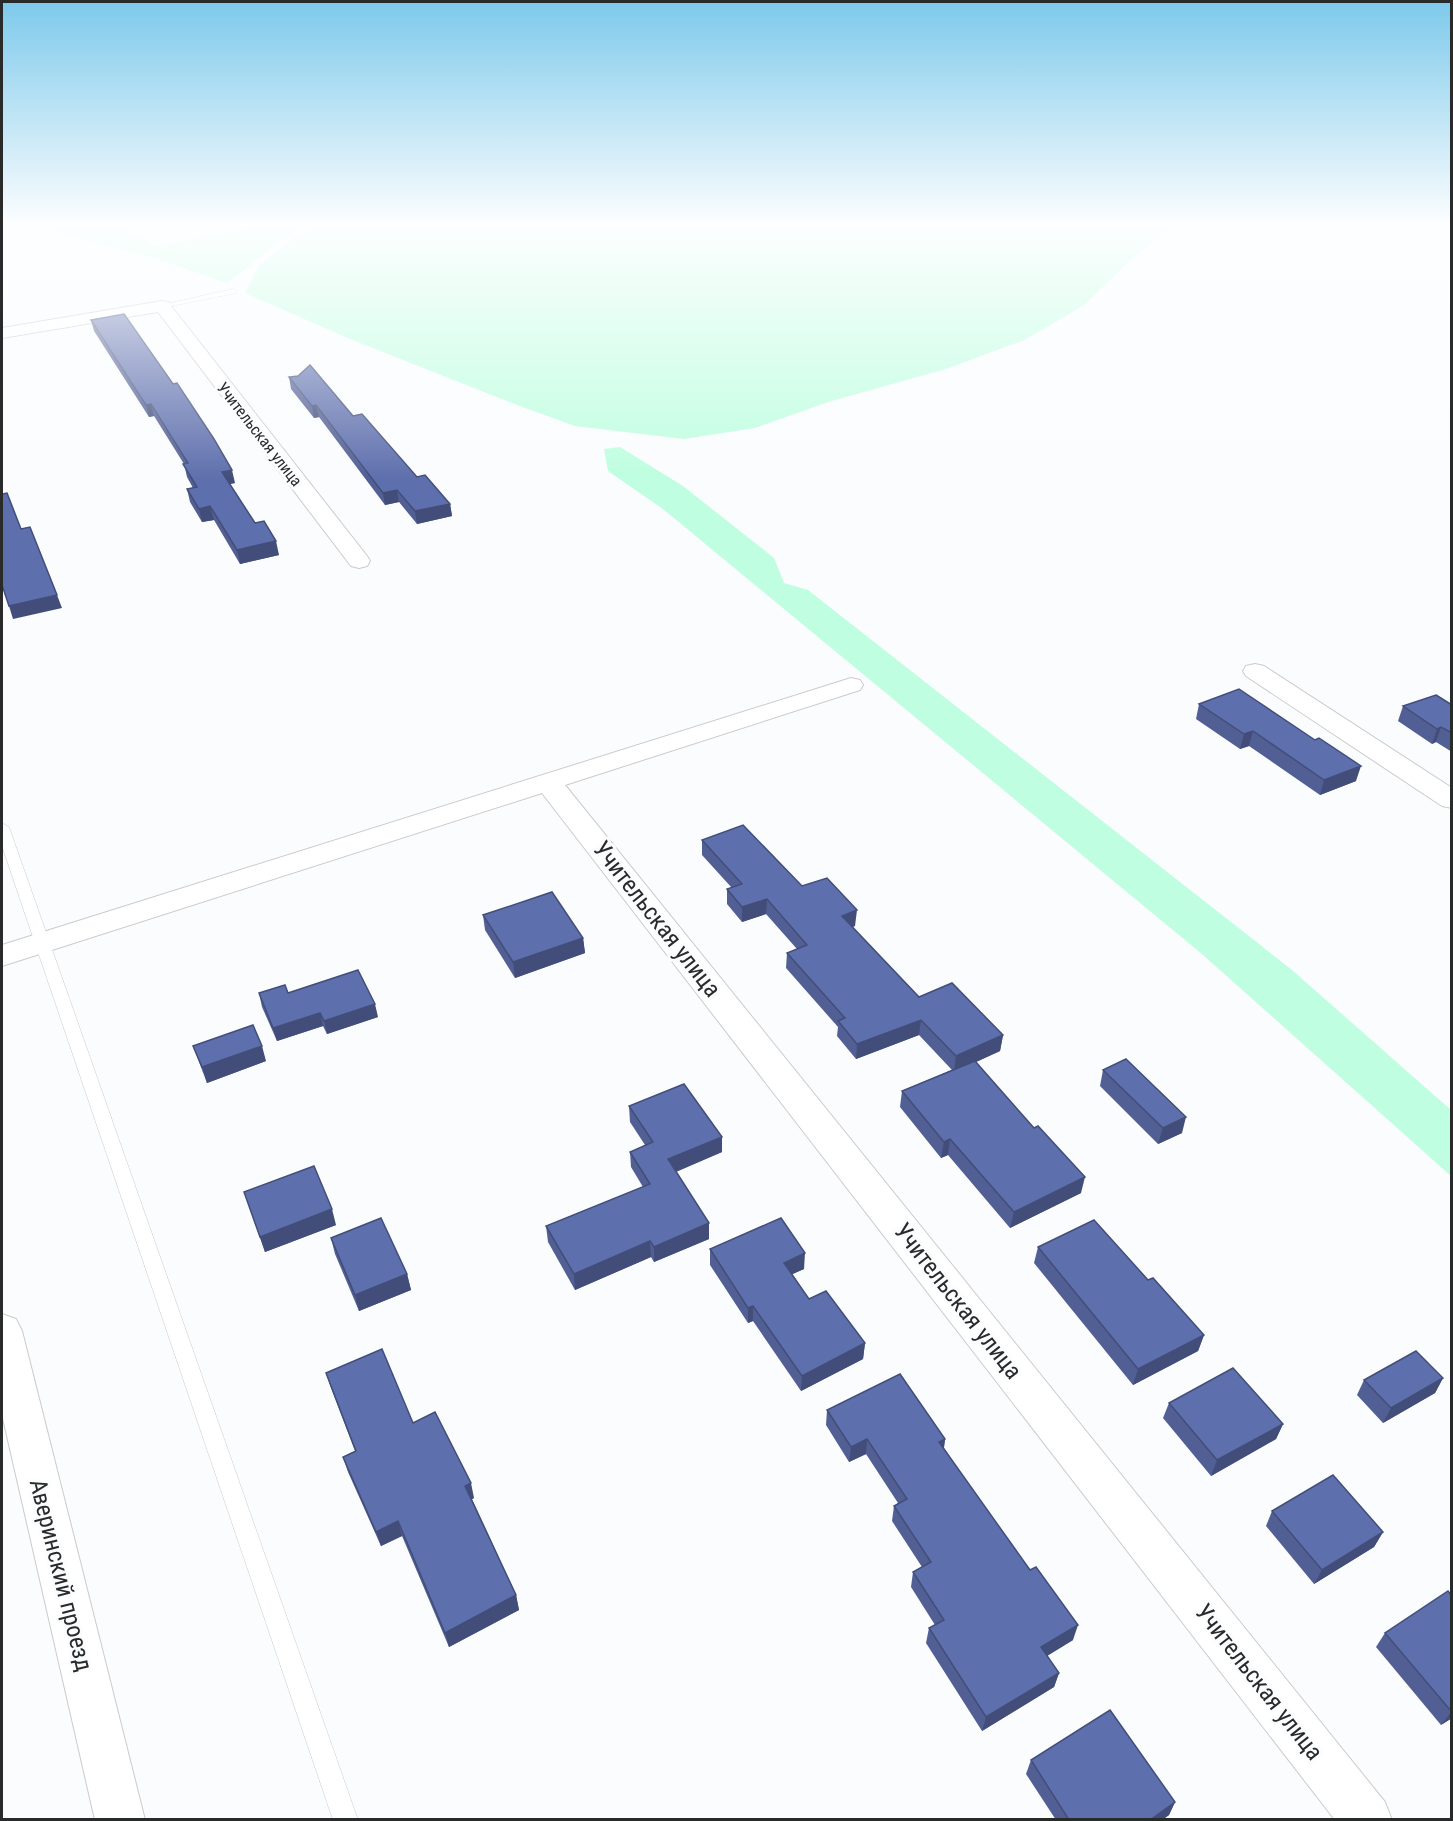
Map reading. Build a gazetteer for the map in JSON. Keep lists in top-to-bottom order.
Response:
{
  "streets": {
    "street": ["Учительская улица", "Аверинский проезд"]
  }
}
